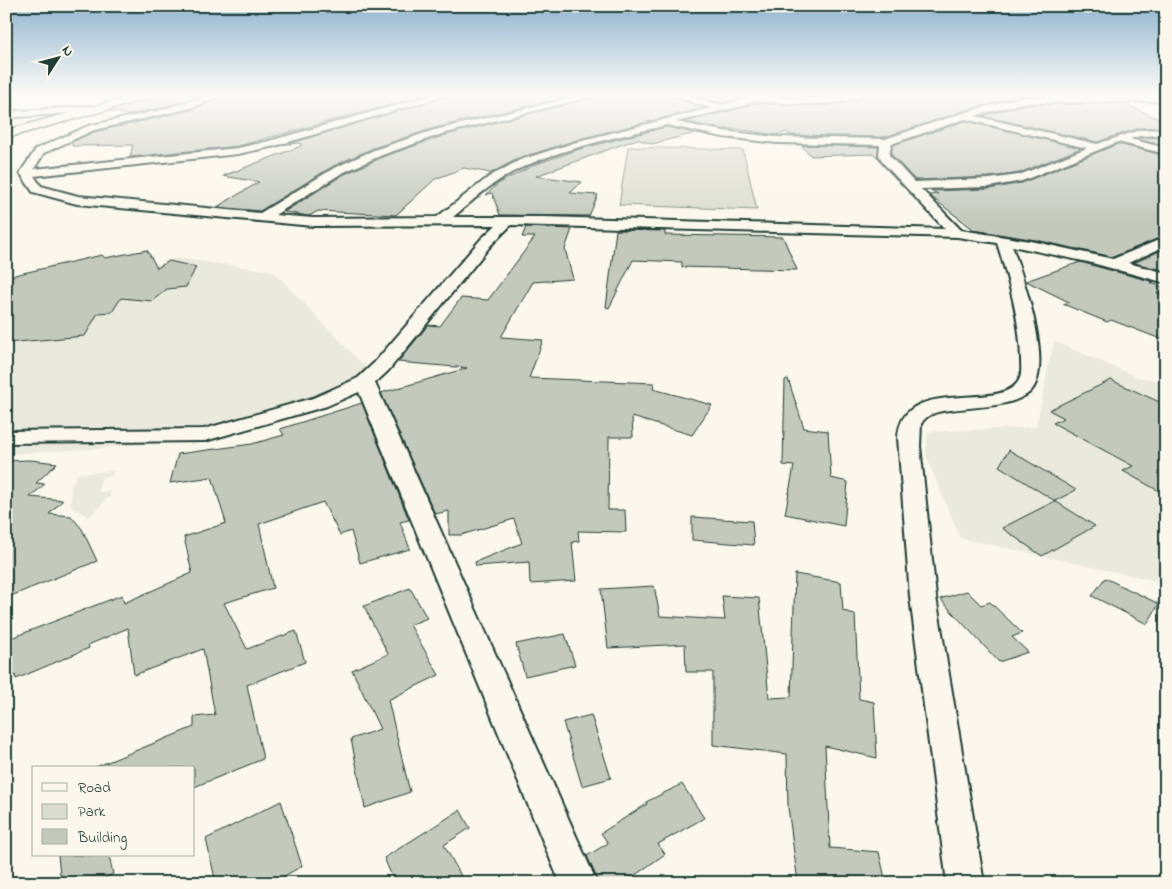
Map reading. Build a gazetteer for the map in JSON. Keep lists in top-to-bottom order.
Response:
{
  "legend": ["Road", "Park", "Building"],
  "north": "top right"
}
